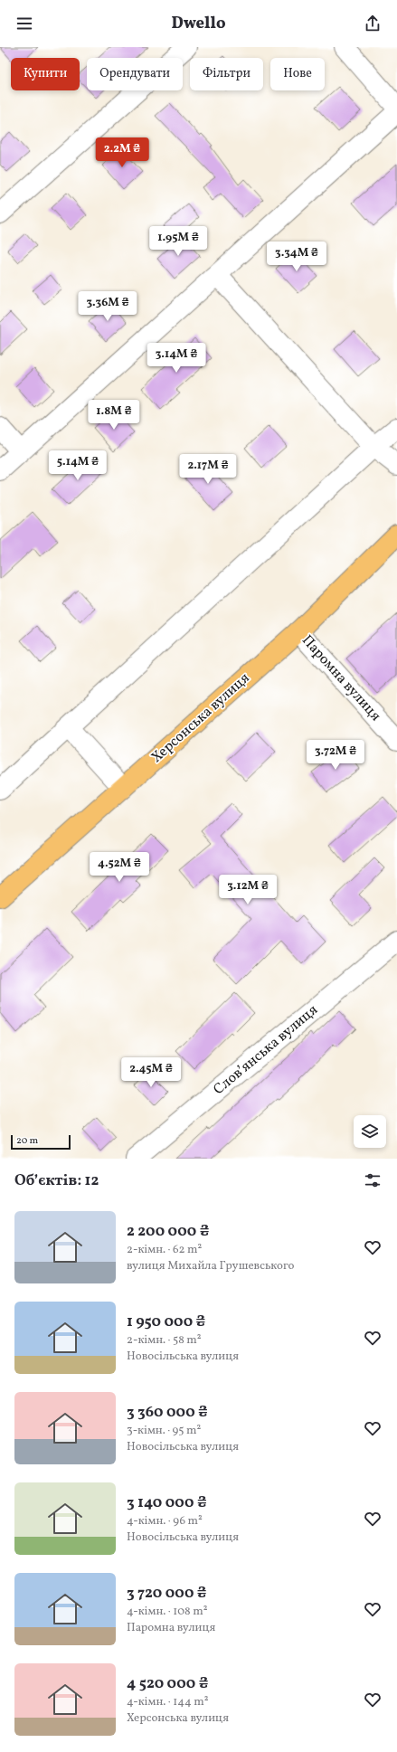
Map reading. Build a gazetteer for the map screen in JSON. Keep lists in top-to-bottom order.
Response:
{
  "streets": {
    "main road": ["Херсонська вулиця"],
    "street": ["Паромна вулиця", "Словʼянська вулиця"]
  },
  "crossings": [
    ["Паромна вулиця", "Херсонська вулиця"]
  ],
  "scale_bar": "20 m",
  "page": {
    "header": "Dwello",
    "chip": [
      "Купити",
      "Орендувати",
      "Фільтри",
      "Нове"
    ],
    "price": [
      "2.2M ₴",
      "1.95M ₴",
      "3.34M ₴",
      "3.36M ₴",
      "3.14M ₴",
      "1.8M ₴",
      "5.14M ₴",
      "2.17M ₴",
      "3.72M ₴",
      "4.52M ₴",
      "3.12M ₴",
      "2.45M ₴"
    ],
    "scale": "20 m",
    "heading": "Об’єктів: 12",
    "list": [
      {
        "name": "2 200 000 ₴",
        "note": "2-кімн. · 62 m² · вулиця Михайла Грушевського"
      },
      {
        "name": "1 950 000 ₴",
        "note": "2-кімн. · 58 m² · Новосільська вулиця"
      },
      {
        "name": "3 360 000 ₴",
        "note": "3-кімн. · 95 m² · Новосільська вулиця"
      },
      {
        "name": "3 140 000 ₴",
        "note": "4-кімн. · 96 m² · Новосільська вулиця"
      },
      {
        "name": "3 720 000 ₴",
        "note": "4-кімн. · 108 m² · Паромна вулиця"
      },
      {
        "name": "4 520 000 ₴",
        "note": "4-кімн. · 144 m² · Херсонська вулиця"
      }
    ]
  }
}
